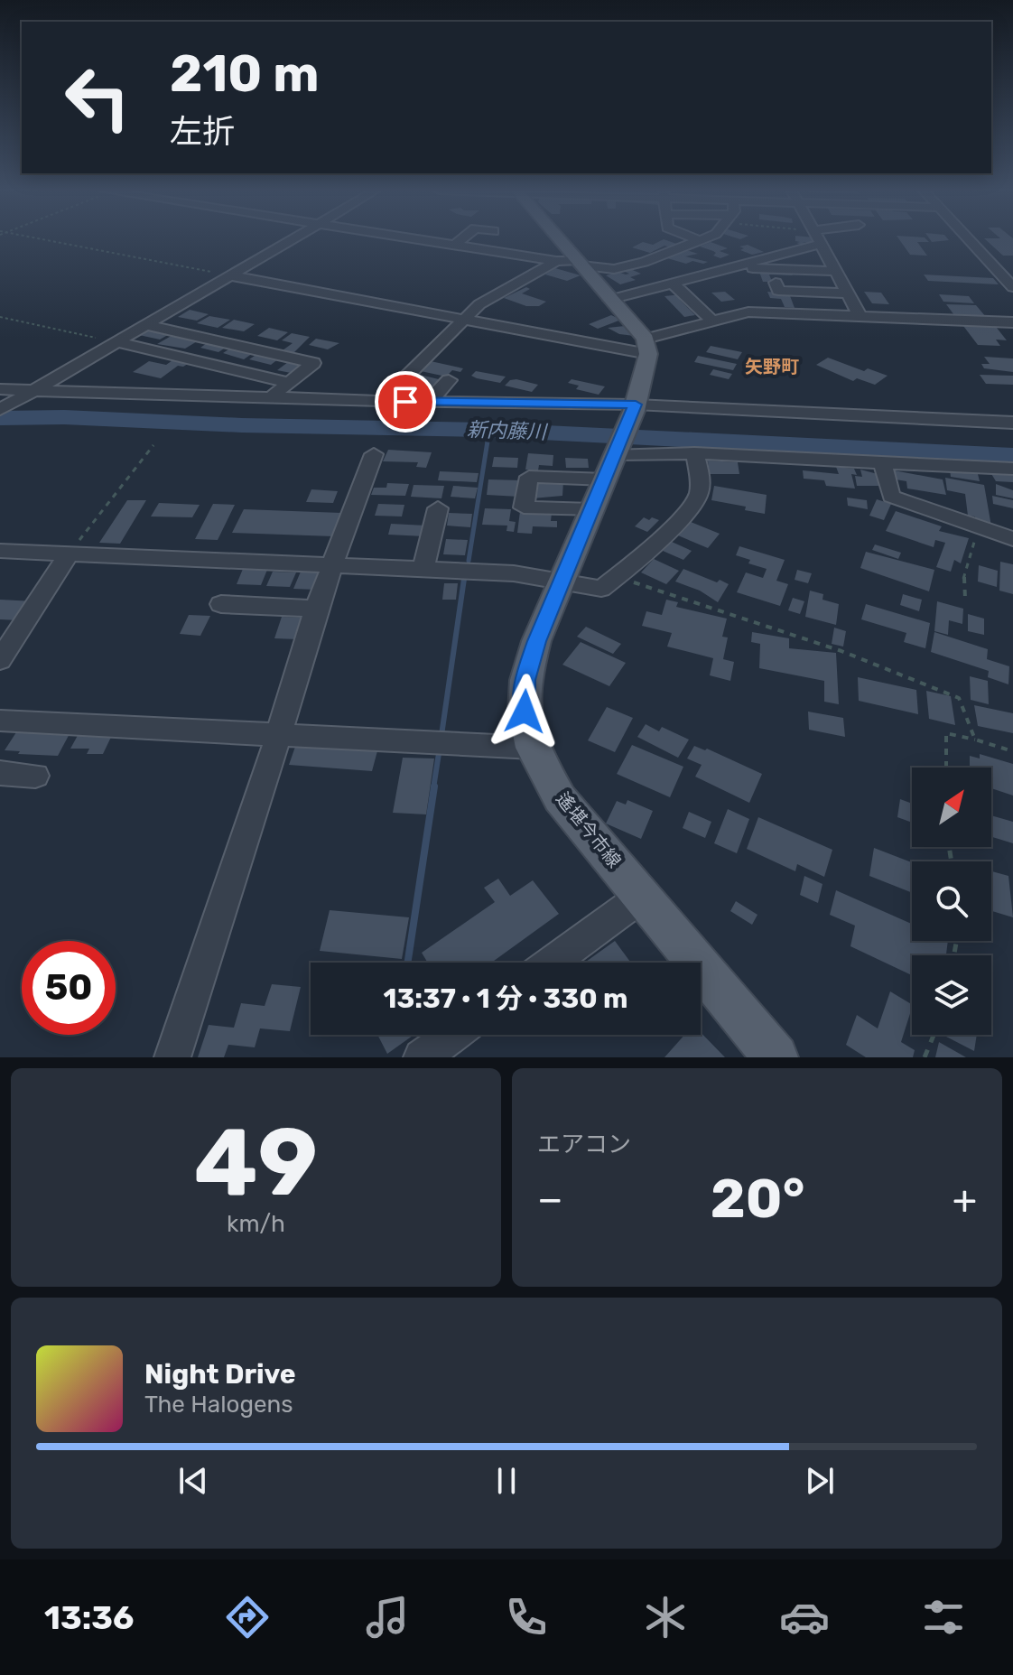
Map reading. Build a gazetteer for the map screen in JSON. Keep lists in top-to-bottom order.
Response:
{
  "streets": {
    "main road": ["遙堪今市線"]
  },
  "districts": ["矢野町"],
  "water": ["新内藤川"],
  "north": "top right",
  "page": {
    "turn": ["210 m", "左折"],
    "limit": "50",
    "trip": "13:37 · 1 分 · 330 m",
    "tile": [
      ["49", "km/h"],
      "エアコン"
    ],
    "heat": ["−", "20°", "+"],
    "song": ["Night Drive", "The Halogens"],
    "tabs": "13:36"
  }
}
